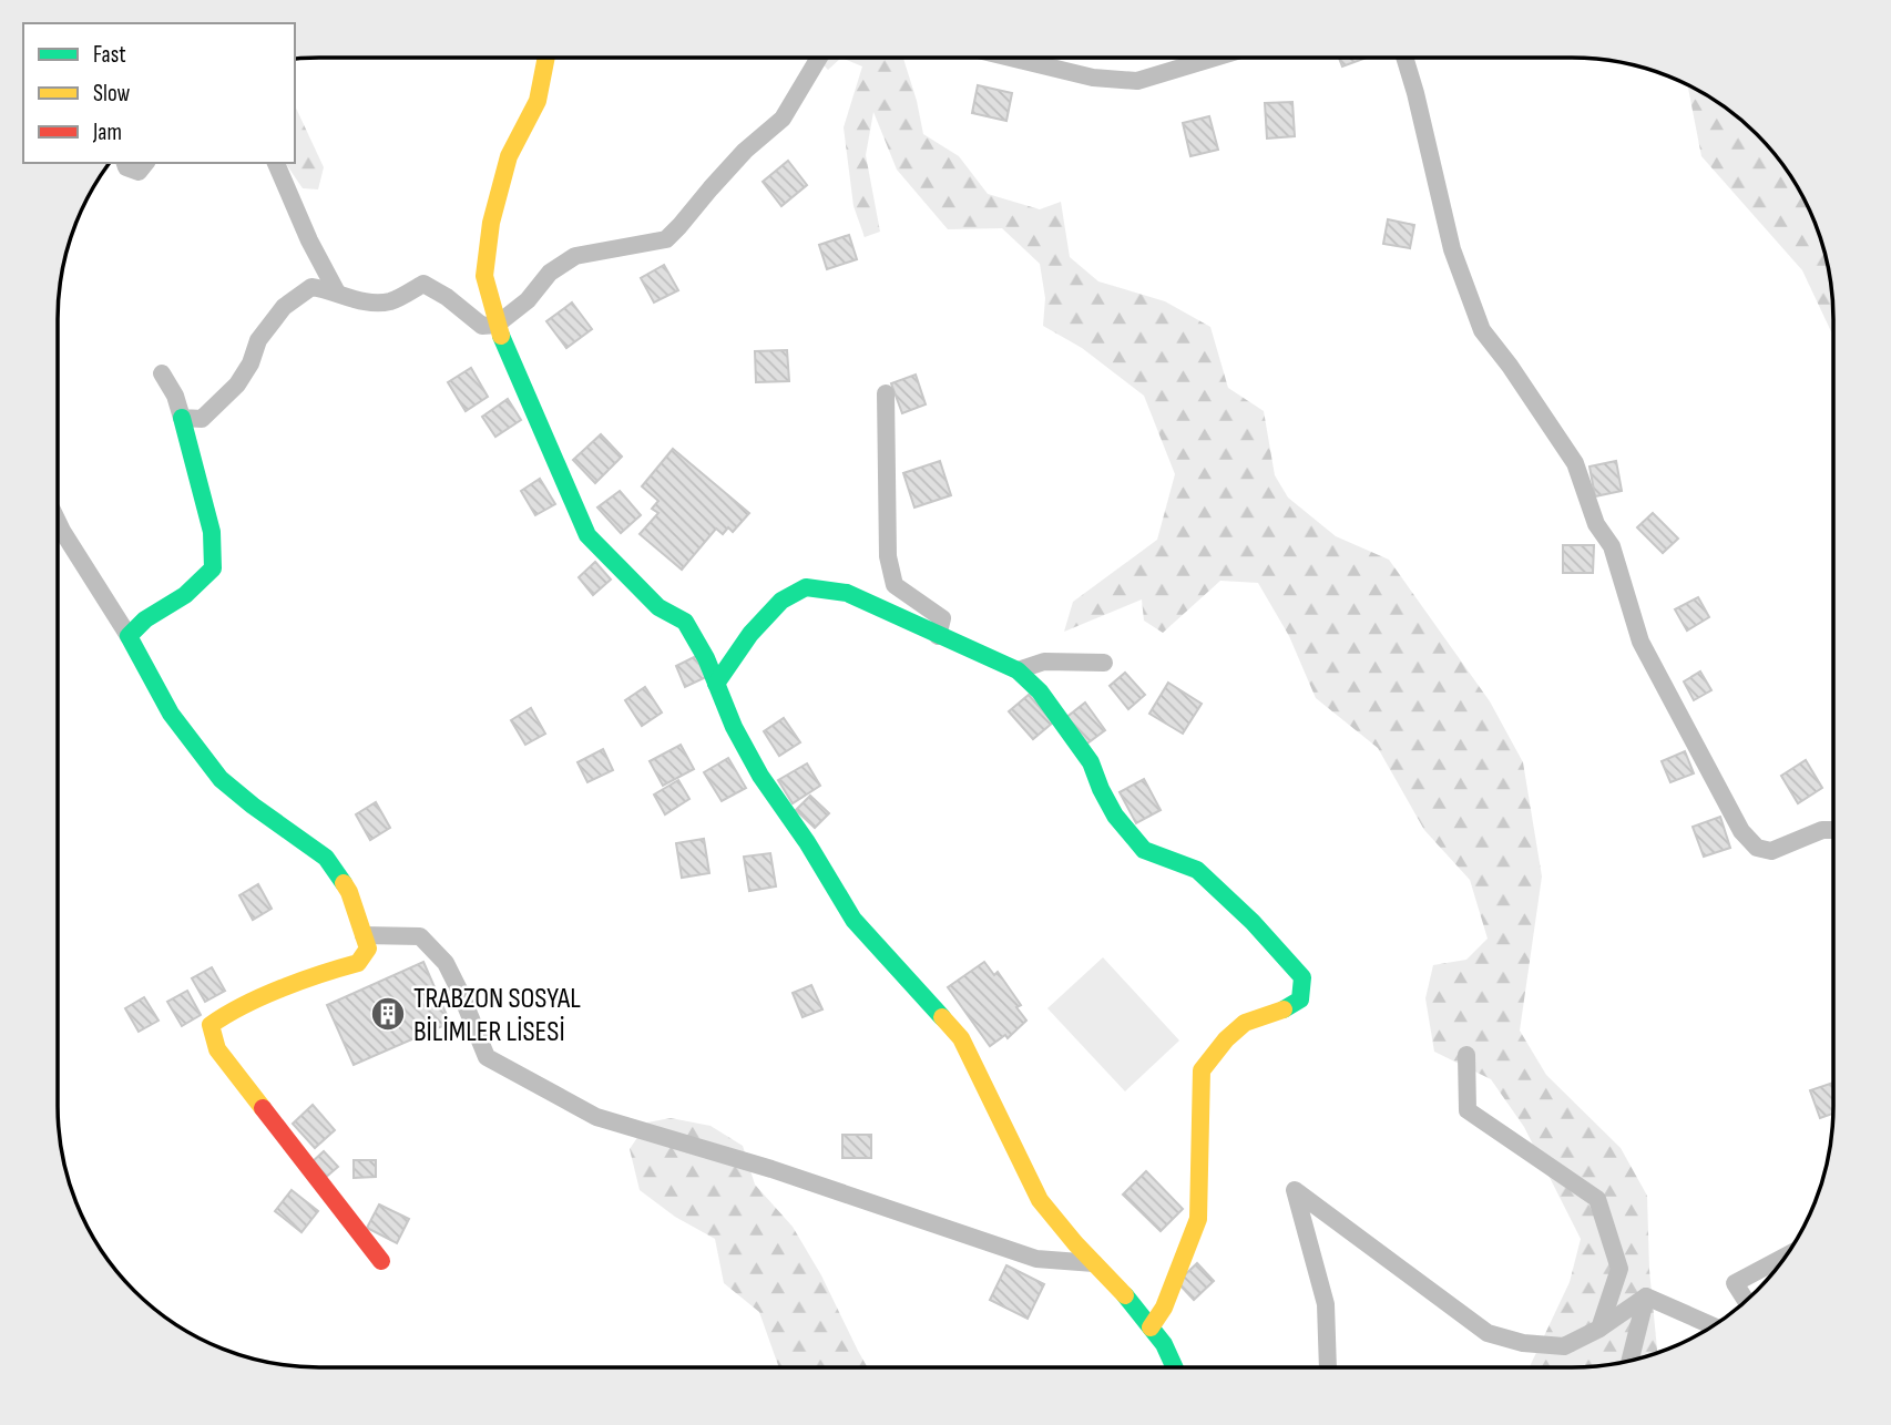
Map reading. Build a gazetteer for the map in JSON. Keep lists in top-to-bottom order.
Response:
{
  "places": {
    "building": ["TRABZON SOSYAL BİLİMLER LİSESİ"]
  },
  "legend": ["Fast", "Slow", "Jam"]
}
